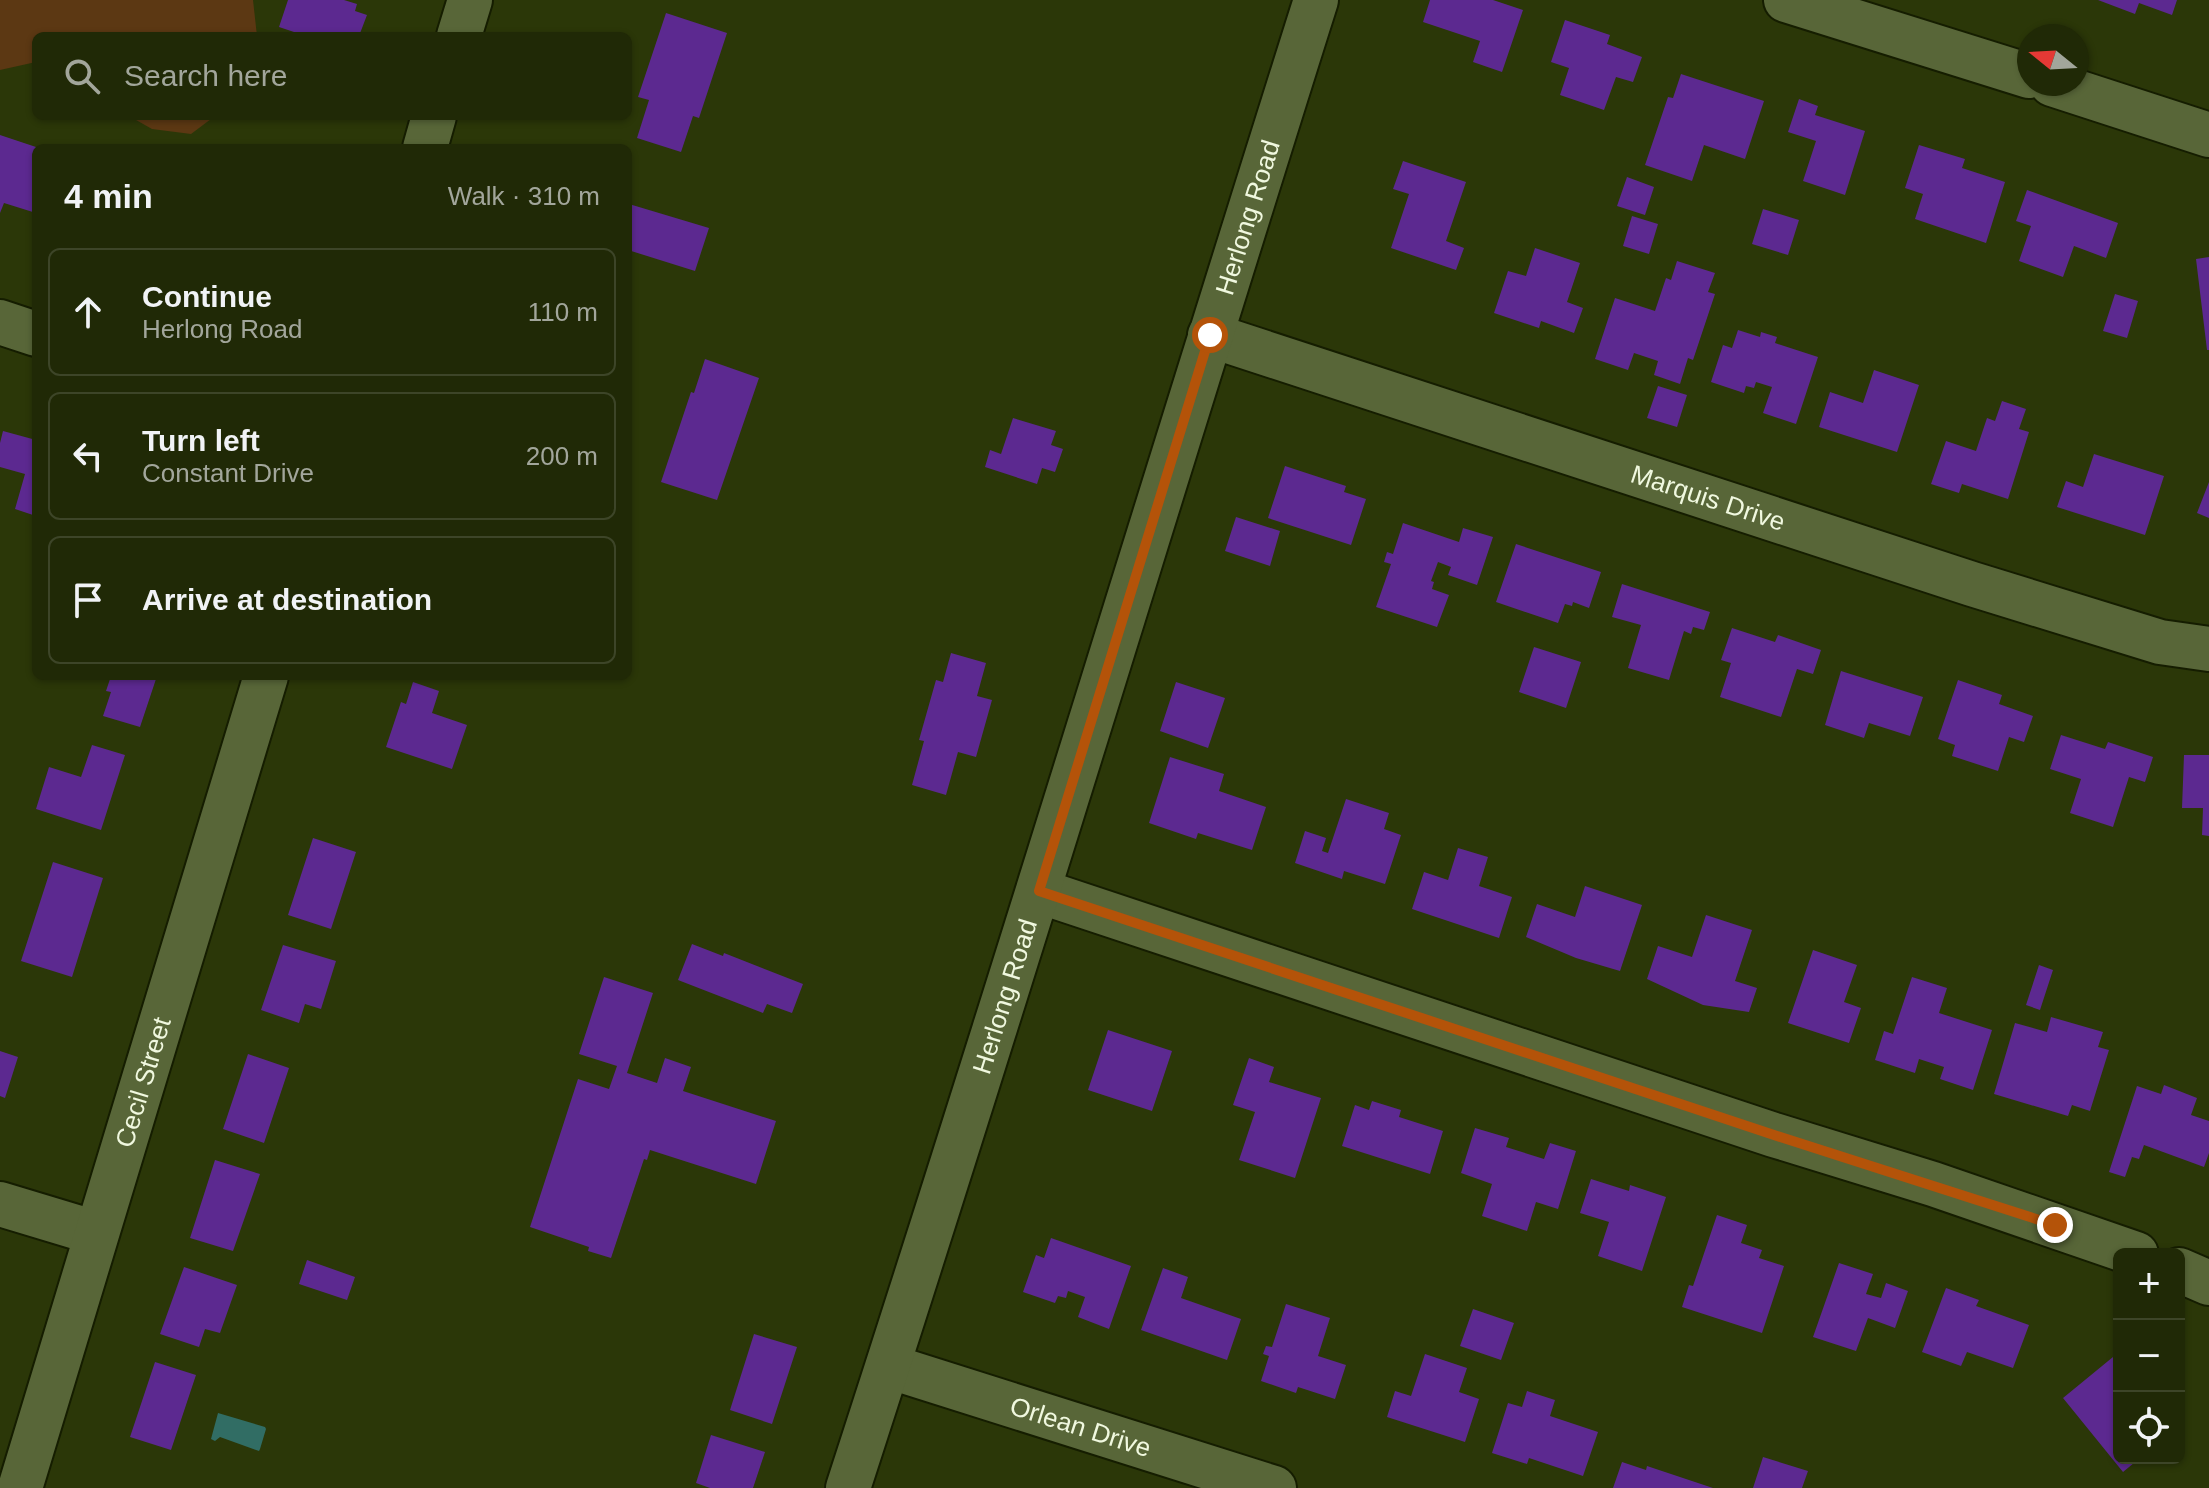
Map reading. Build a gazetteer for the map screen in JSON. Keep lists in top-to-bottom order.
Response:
{
  "streets": {
    "street": [
      "Herlong Road",
      "Marquis Drive",
      "Cecil Street",
      "Orlean Drive"
    ]
  },
  "crossings": [
    ["Herlong Road", "Marquis Drive"],
    ["Herlong Road", "Orlean Drive"]
  ],
  "north": "left",
  "page": {
    "search": "Search here",
    "heading": ["4 min", "Walk · 310 m"],
    "list": [
      ["Continue", "Herlong Road", "110 m"],
      ["Turn left", "Constant Drive", "200 m"],
      "Arrive at destination"
    ],
    "map_buttons": ["+", "−"]
  }
}
